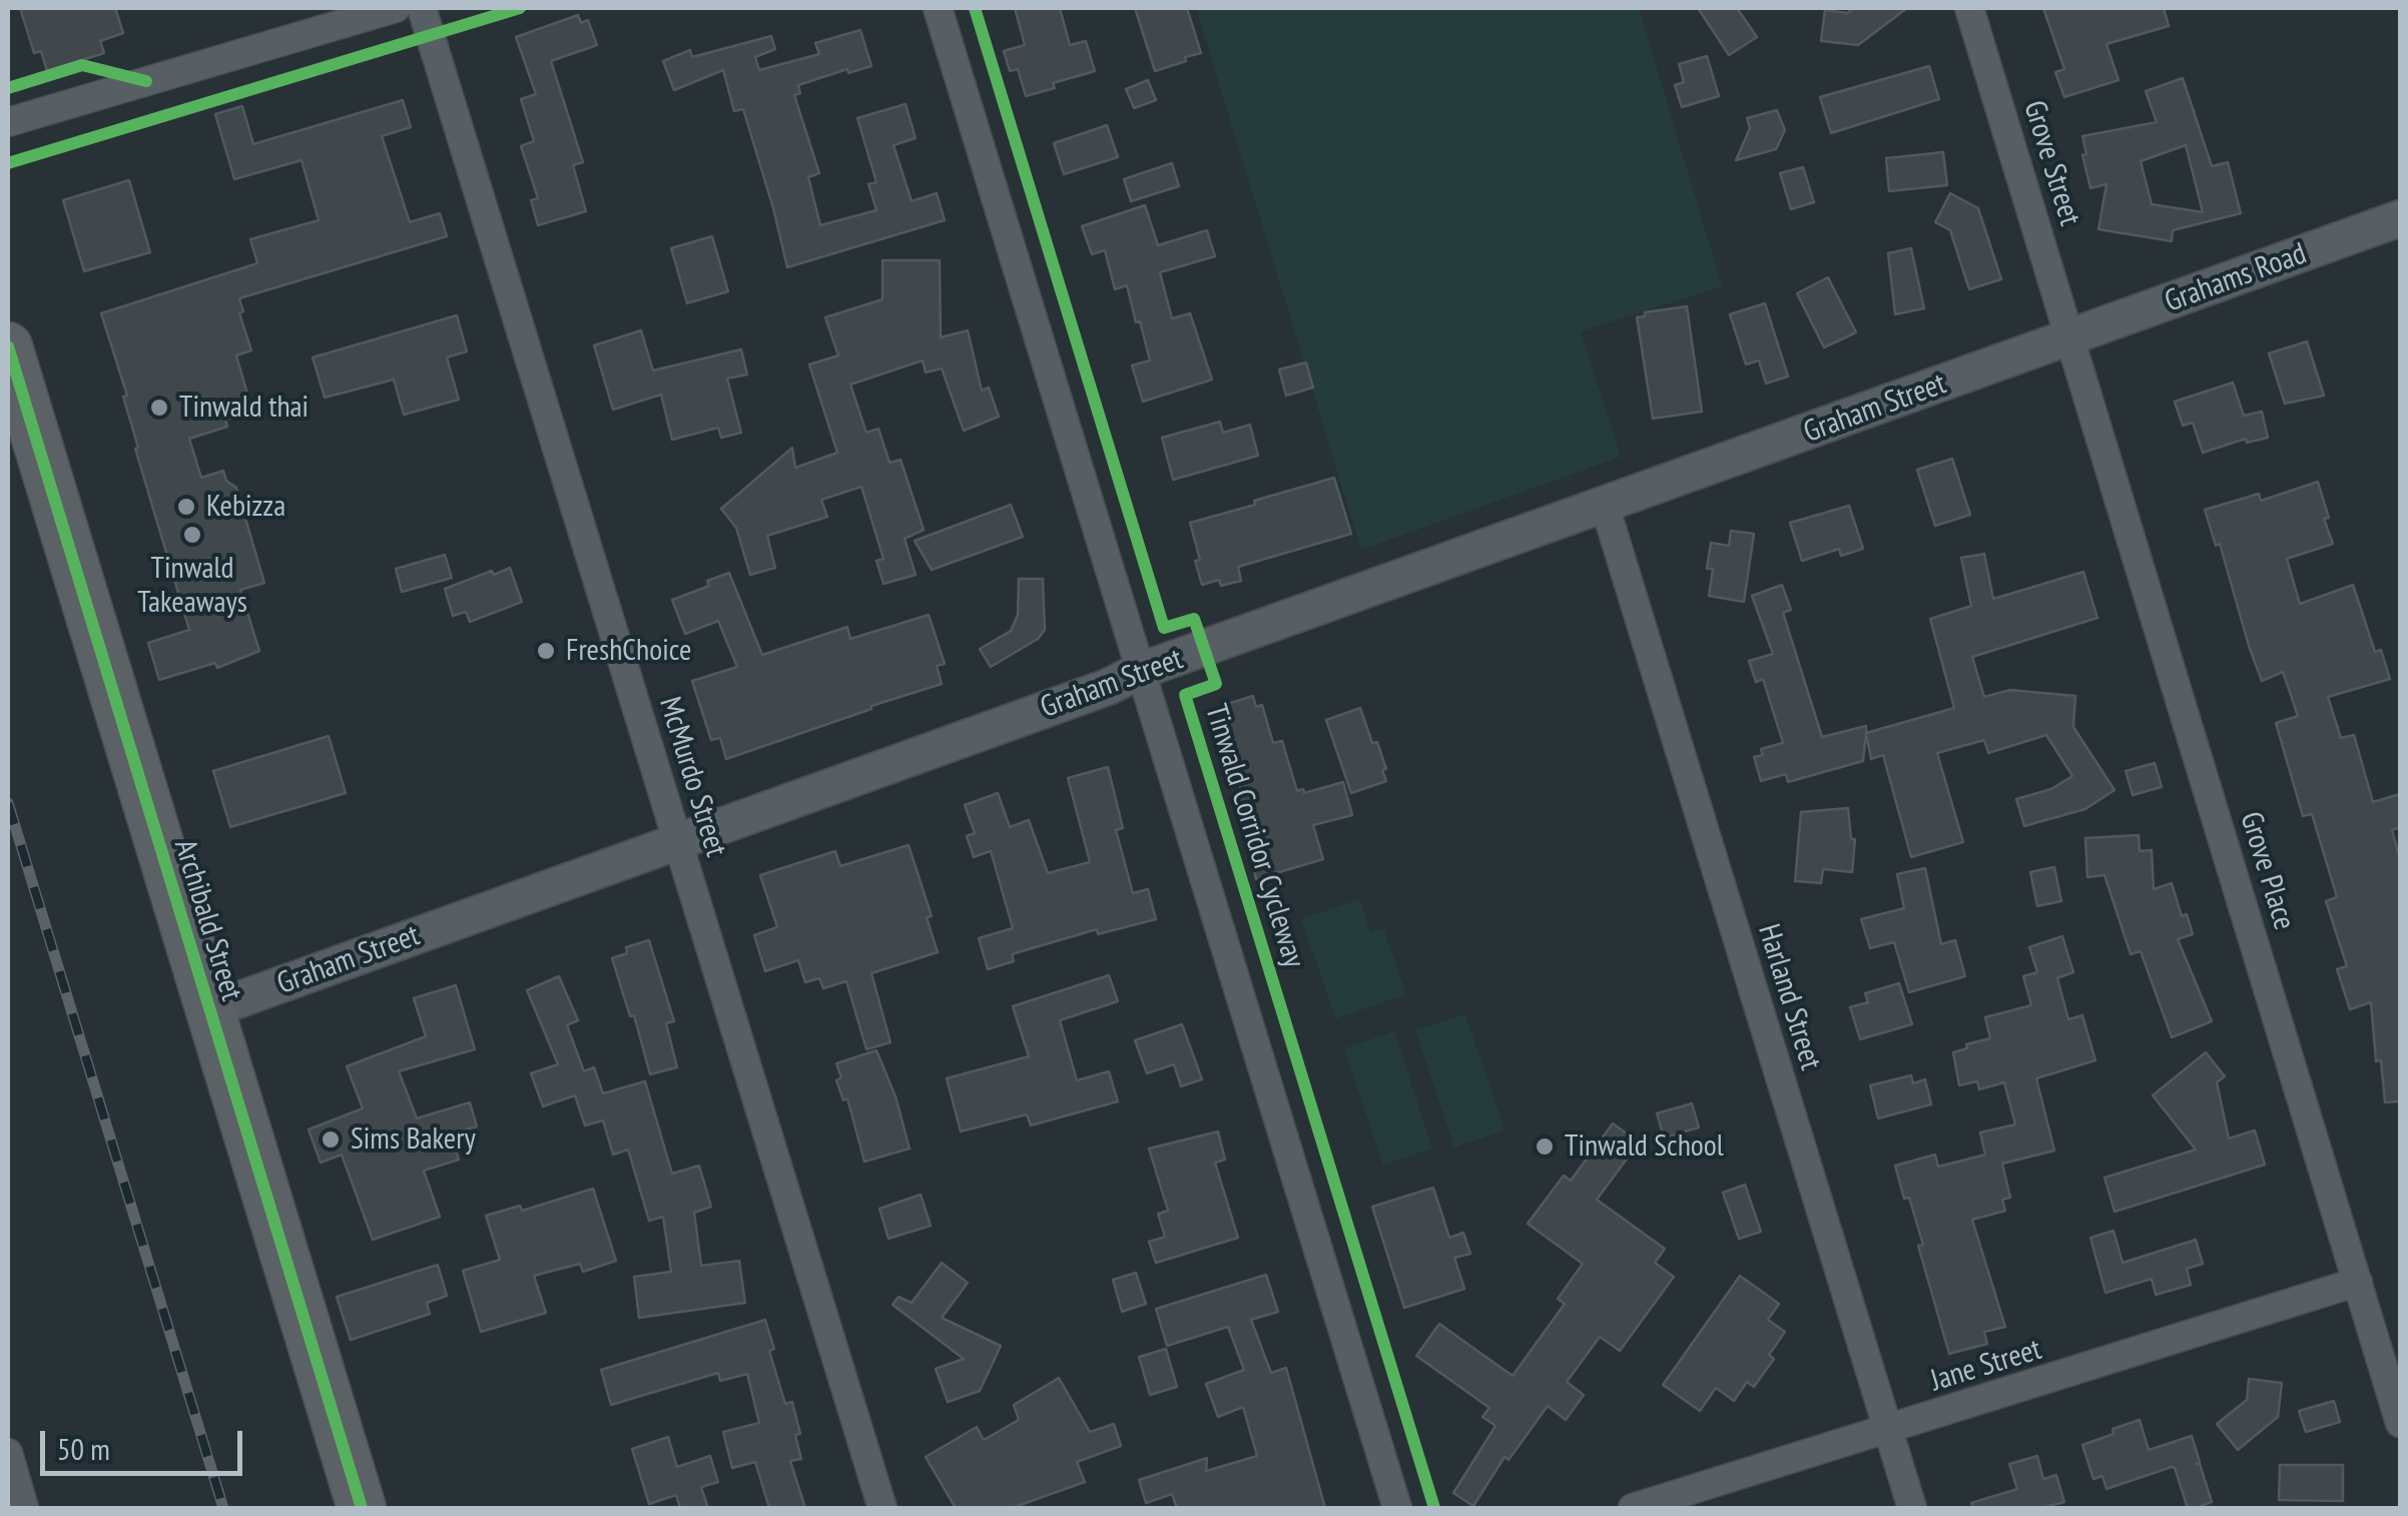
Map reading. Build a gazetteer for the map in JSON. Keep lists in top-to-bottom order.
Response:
{
  "streets": {
    "highway": ["Archibald Street"],
    "street": [
      "Grove Street",
      "Grahams Road",
      "Graham Street",
      "McMurdo Street",
      "Grove Place",
      "Harland Street",
      "Jane Street"
    ],
    "cycle path": ["Tinwald Corridor Cycleway"]
  },
  "crossings": [
    ["Grove Street", "Grahams Road"],
    ["Grove Street", "Graham Street"],
    ["Grove Street", "Grove Place"],
    ["Grahams Road", "Graham Street"],
    ["Grahams Road", "Grove Place"],
    ["Graham Street", "McMurdo Street"],
    ["Graham Street", "Grove Place"],
    ["Graham Street", "Archibald Street"],
    ["Graham Street", "Harland Street"],
    ["Grove Place", "Jane Street"],
    ["Harland Street", "Jane Street"]
  ],
  "places": [
    "Tinwald thai",
    "Kebizza",
    "Tinwald Takeaways",
    "FreshChoice",
    "Sims Bakery",
    "Tinwald School"
  ],
  "scale_bar": "50 m"
}
